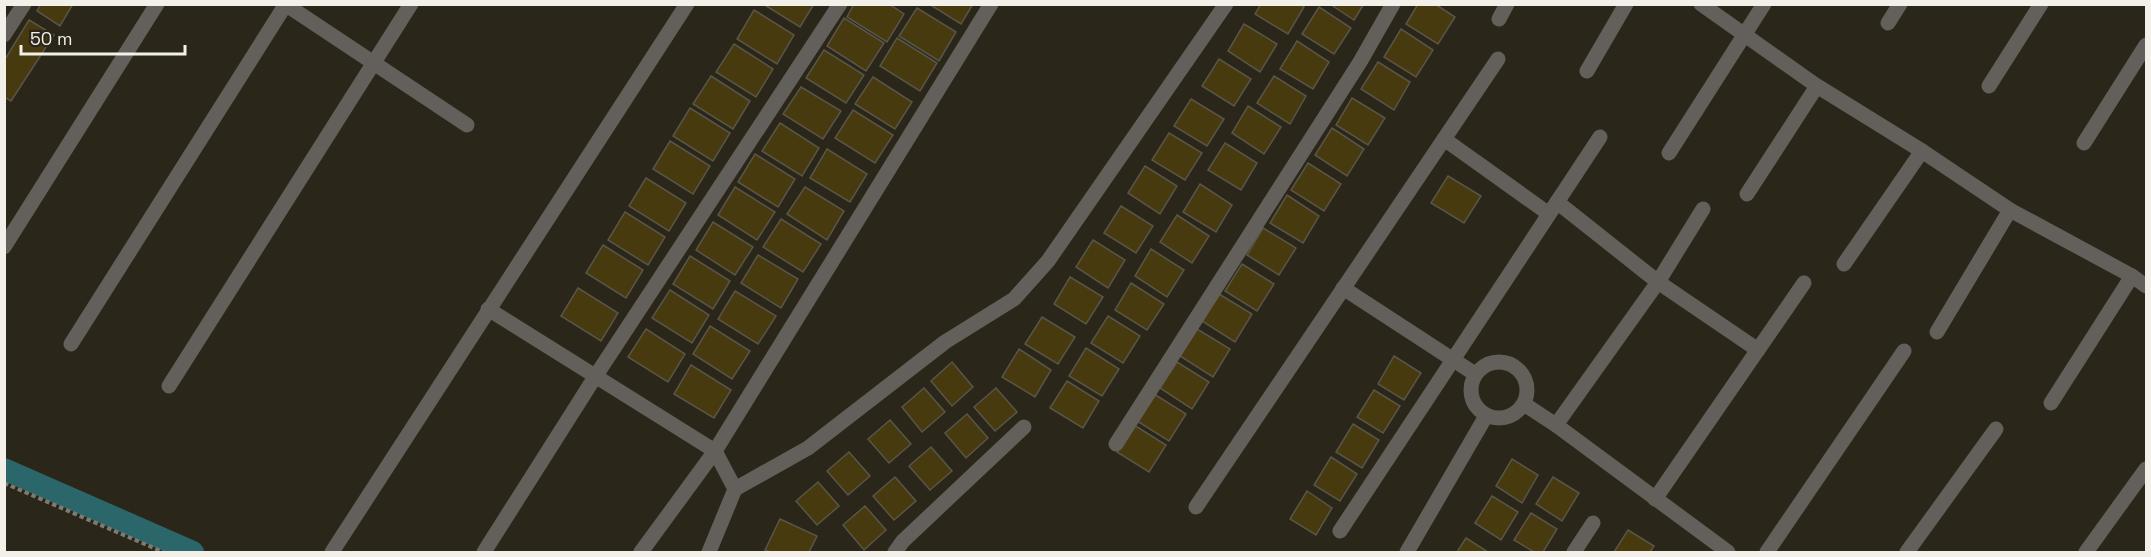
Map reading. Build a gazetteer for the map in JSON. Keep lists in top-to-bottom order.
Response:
{
  "scale_bar": "50 m"
}
